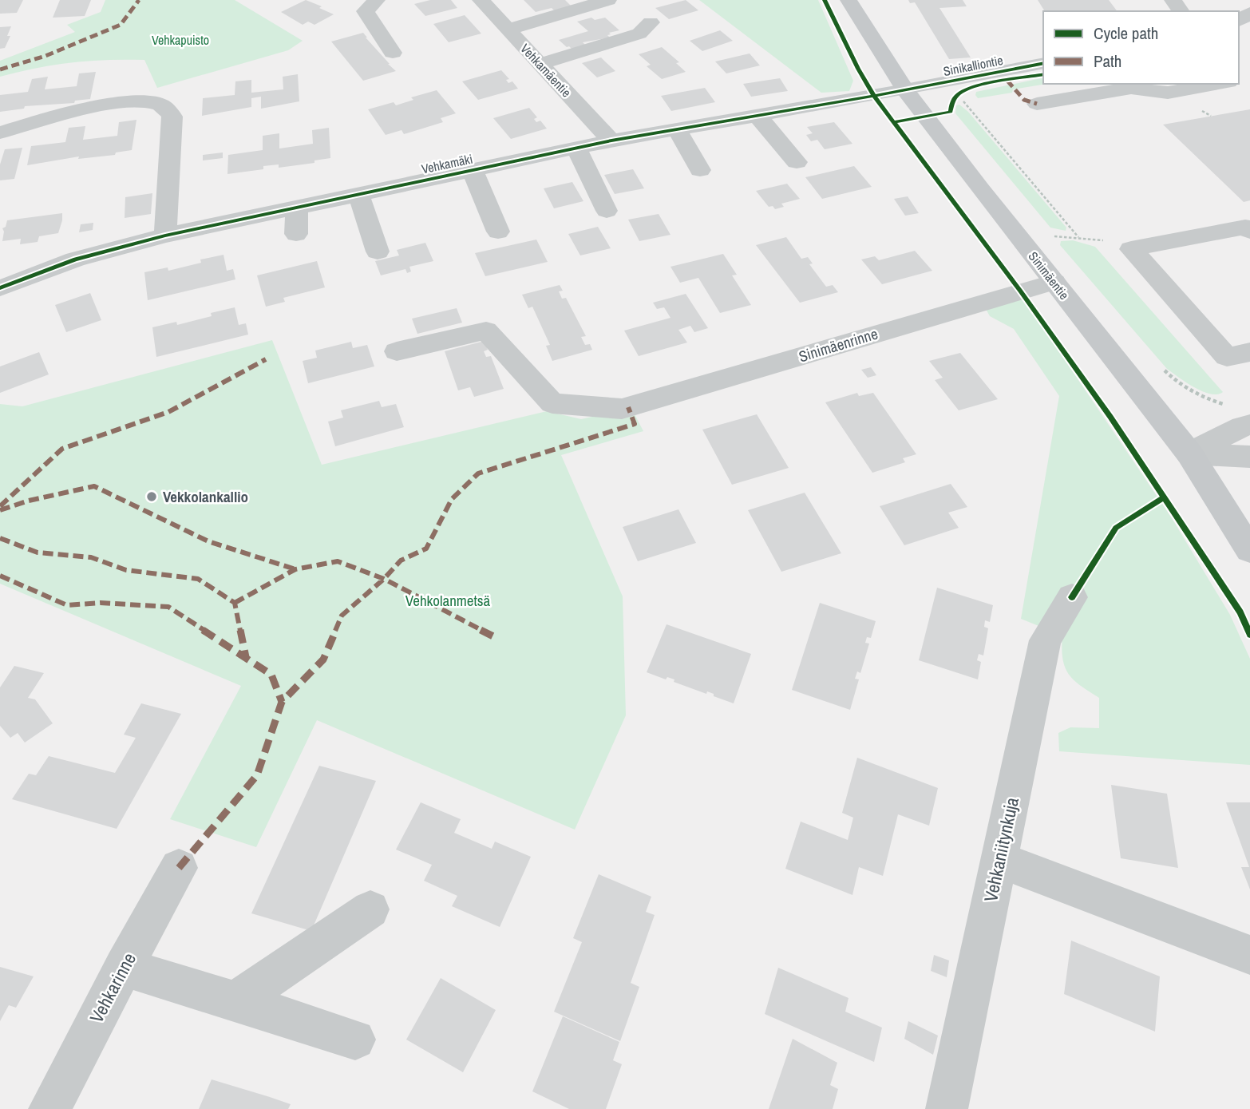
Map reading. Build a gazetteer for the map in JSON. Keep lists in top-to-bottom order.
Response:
{
  "streets": {
    "main road": ["Sinimäentie"],
    "street": [
      "Sinikalliontie",
      "Vehkamäentie",
      "Vehkamäki",
      "Sinimäenrinne",
      "Vehkaniitynkuja",
      "Vehkarinne"
    ]
  },
  "crossings": [
    ["Sinikalliontie", "Vehkamäki"],
    ["Sinikalliontie", "Sinimäentie"],
    ["Vehkamäentie", "Vehkamäki"],
    ["Vehkamäki", "Sinimäentie"],
    ["Sinimäentie", "Sinimäenrinne"]
  ],
  "parks": ["Vehkapuisto", "Vehkolanmetsä"],
  "places": ["Vekkolankallio"],
  "legend": ["Cycle path", "Path"]
}
